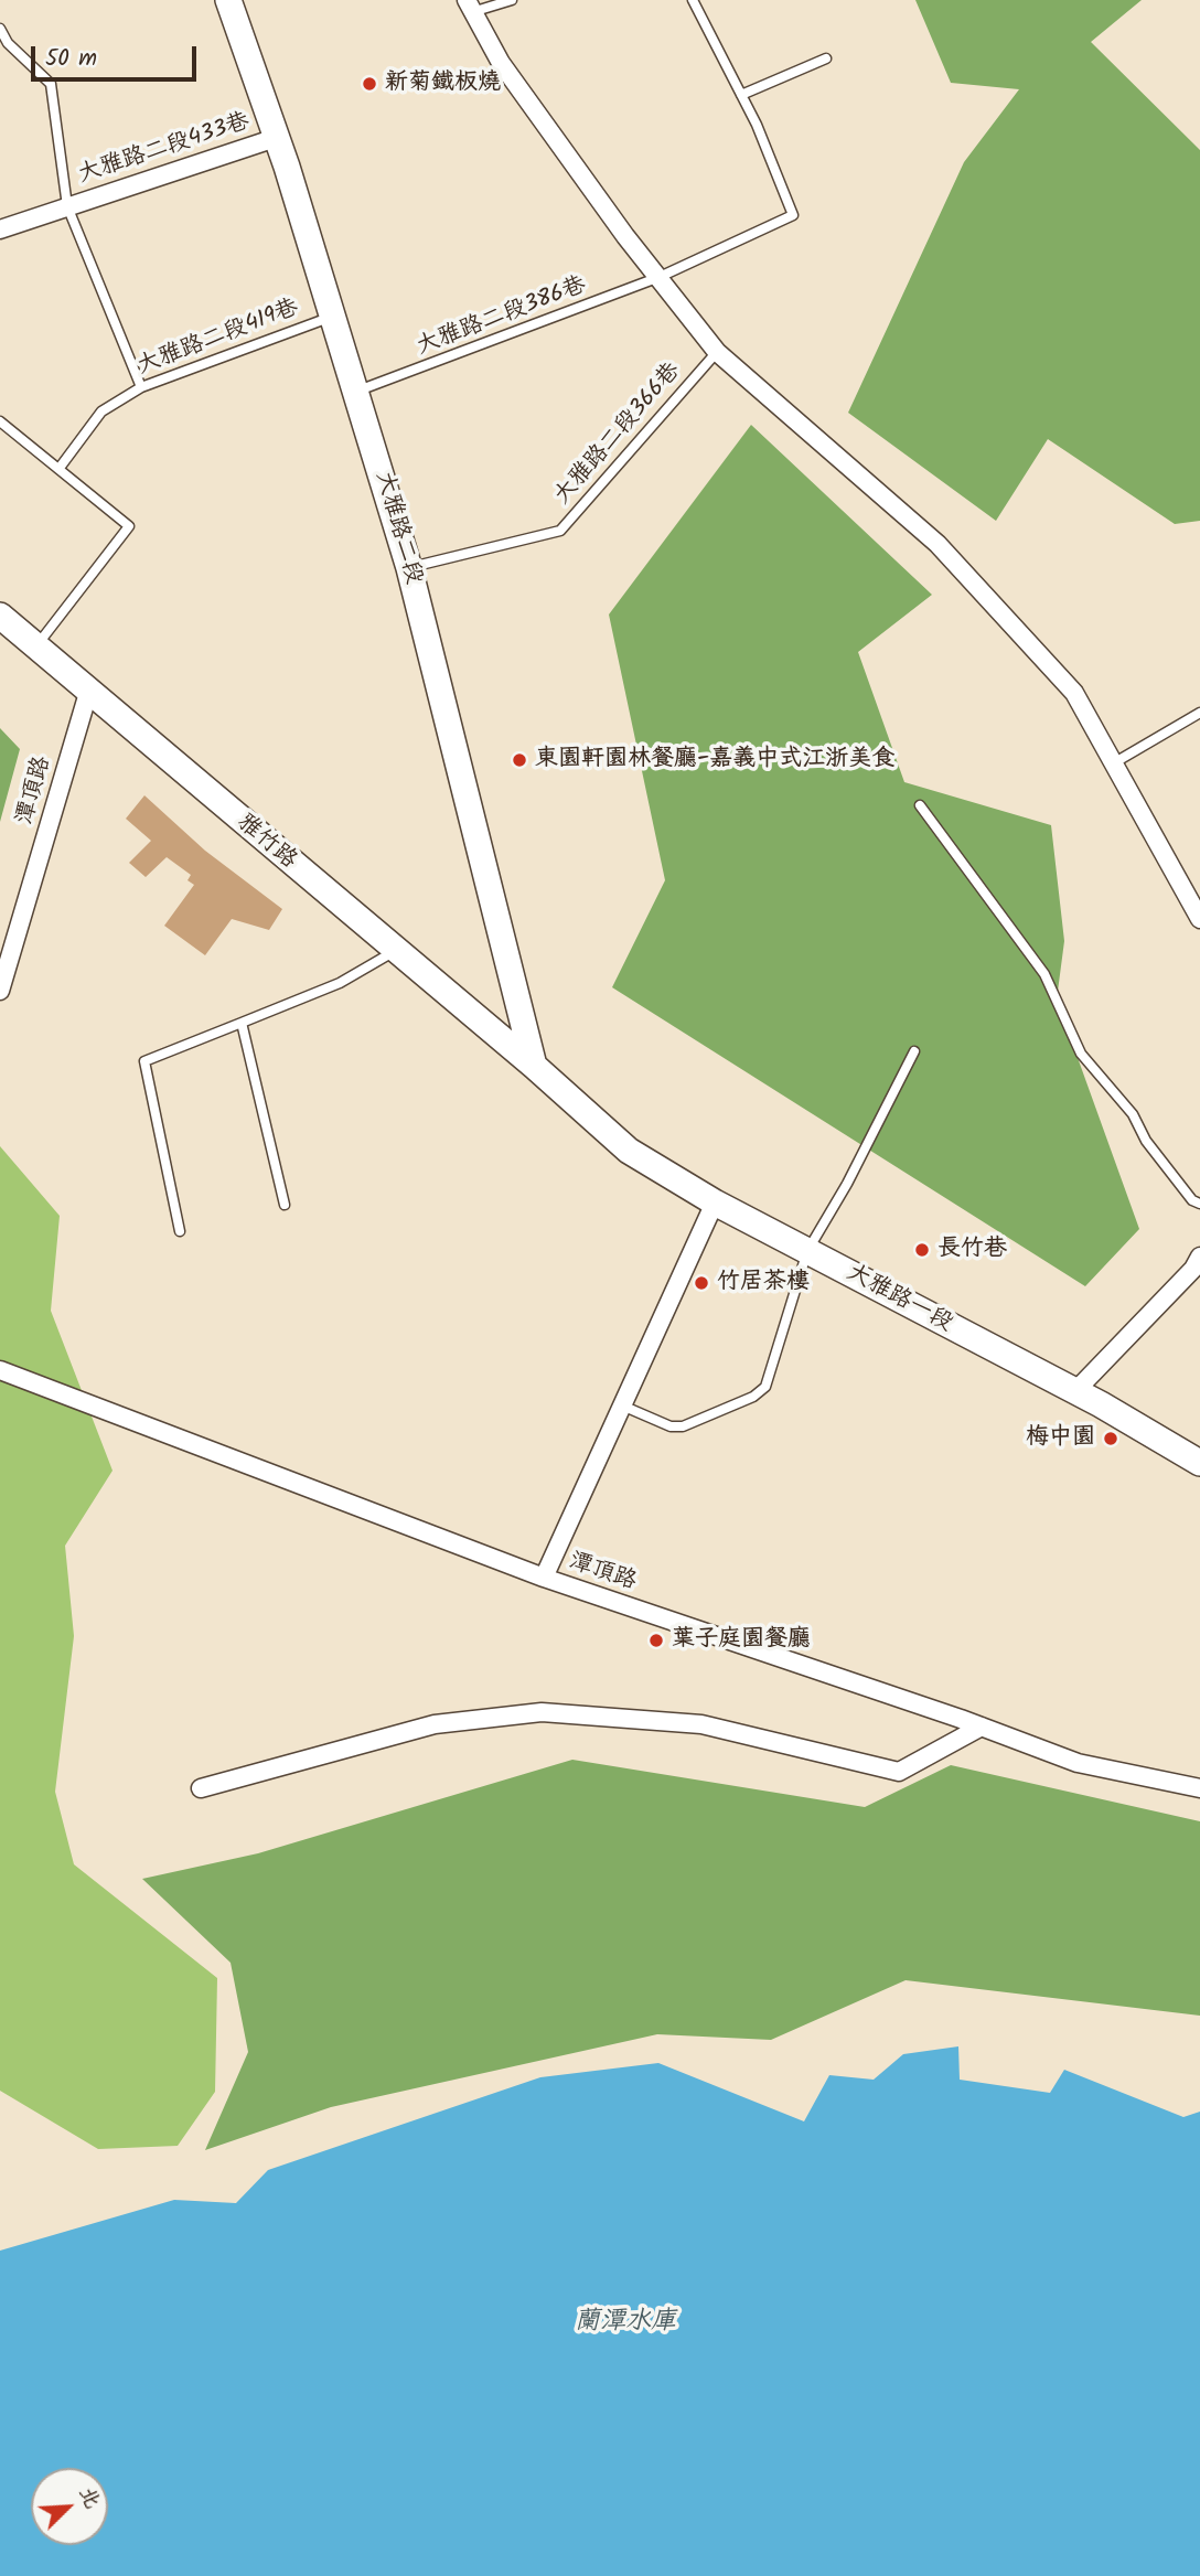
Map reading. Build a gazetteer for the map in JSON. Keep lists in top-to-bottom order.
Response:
{
  "streets": {
    "main road": ["大雅路二段", "雅竹路", "大雅路一段"],
    "street": ["大雅路二段433巷", "潭頂路"],
    "lane": ["大雅路二段386巷", "大雅路二段419巷", "大雅路二段366巷"]
  },
  "crossings": [
    ["大雅路二段433巷", "大雅路二段419巷"],
    ["大雅路二段433巷", "大雅路二段"],
    ["大雅路二段386巷", "大雅路二段"],
    ["大雅路二段419巷", "大雅路二段"],
    ["大雅路二段366巷", "大雅路二段"],
    ["大雅路二段", "雅竹路"],
    ["大雅路二段", "大雅路一段"],
    ["潭頂路", "雅竹路"],
    ["雅竹路", "大雅路一段"]
  ],
  "water": ["蘭潭水庫"],
  "places": [
    "新菊鐵板燒",
    "東園軒園林餐廳-嘉義中式江浙美食",
    "長竹巷",
    "竹居茶樓",
    "梅中園",
    "葉子庭園餐廳"
  ],
  "scale_bar": "50 m",
  "north": "top right"
}
